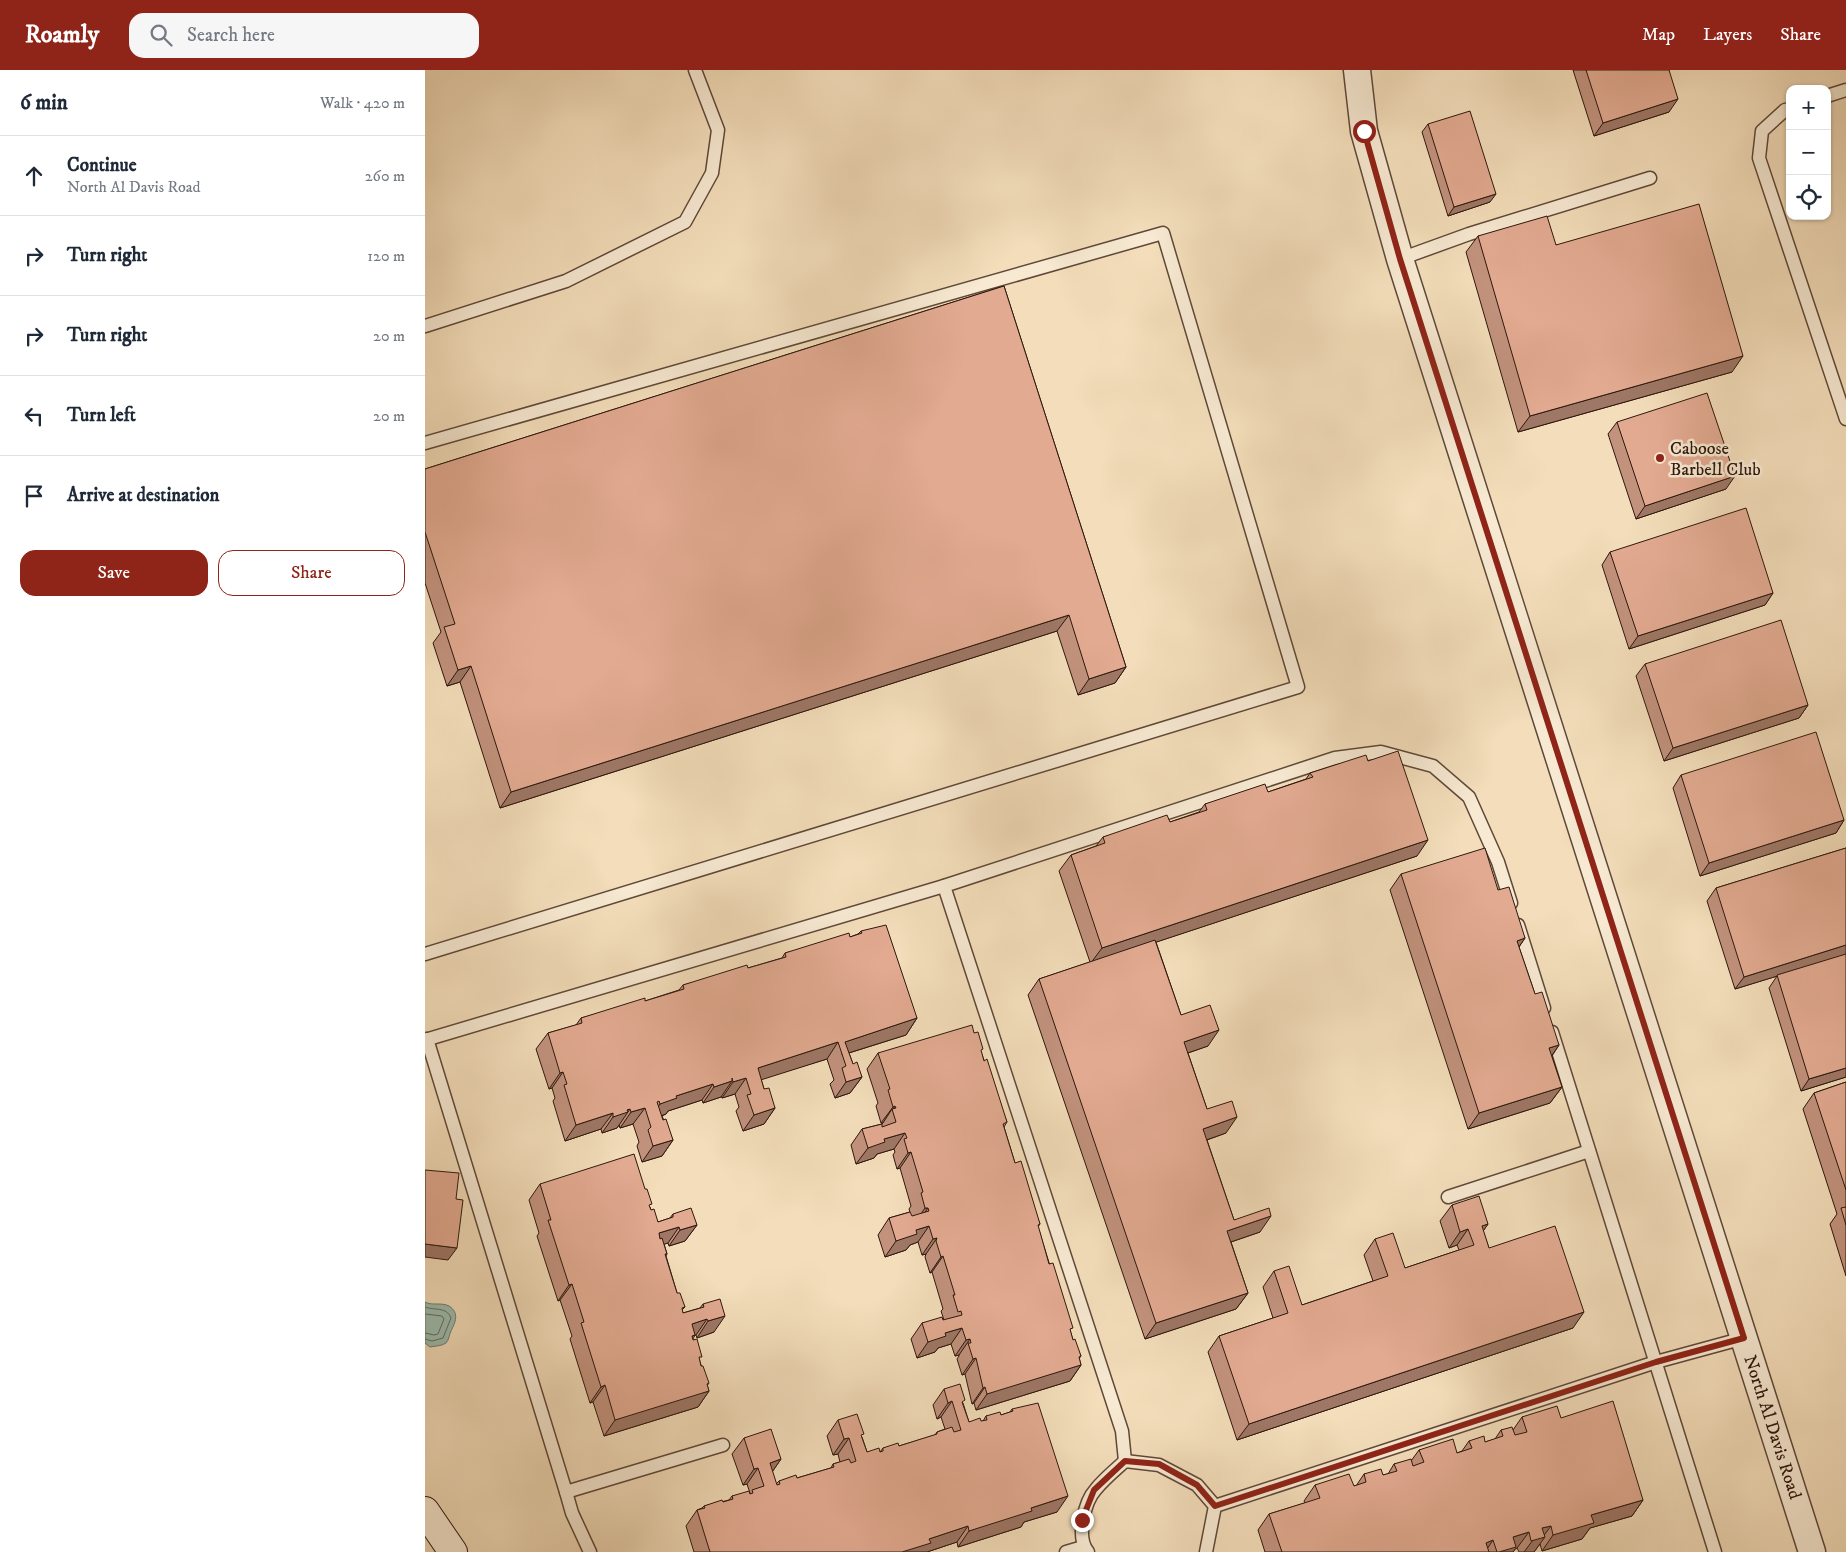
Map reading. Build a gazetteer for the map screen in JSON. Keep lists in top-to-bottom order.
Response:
{
  "streets": {
    "street": ["North Al Davis Road"]
  },
  "places": ["Caboose Barbell Club"],
  "page": {
    "header": "Roamly",
    "search": "Search here",
    "nav": ["Map", "Layers", "Share"],
    "heading": ["6 min", "Walk · 420 m"],
    "map_buttons": ["+", "−"],
    "list": [
      ["Continue", "North Al Davis Road", "260 m"],
      ["Turn right", "120 m"],
      ["Turn right", "20 m"],
      ["Turn left", "20 m"],
      "Arrive at destination"
    ],
    "buttons": ["Save", "Share"]
  }
}
